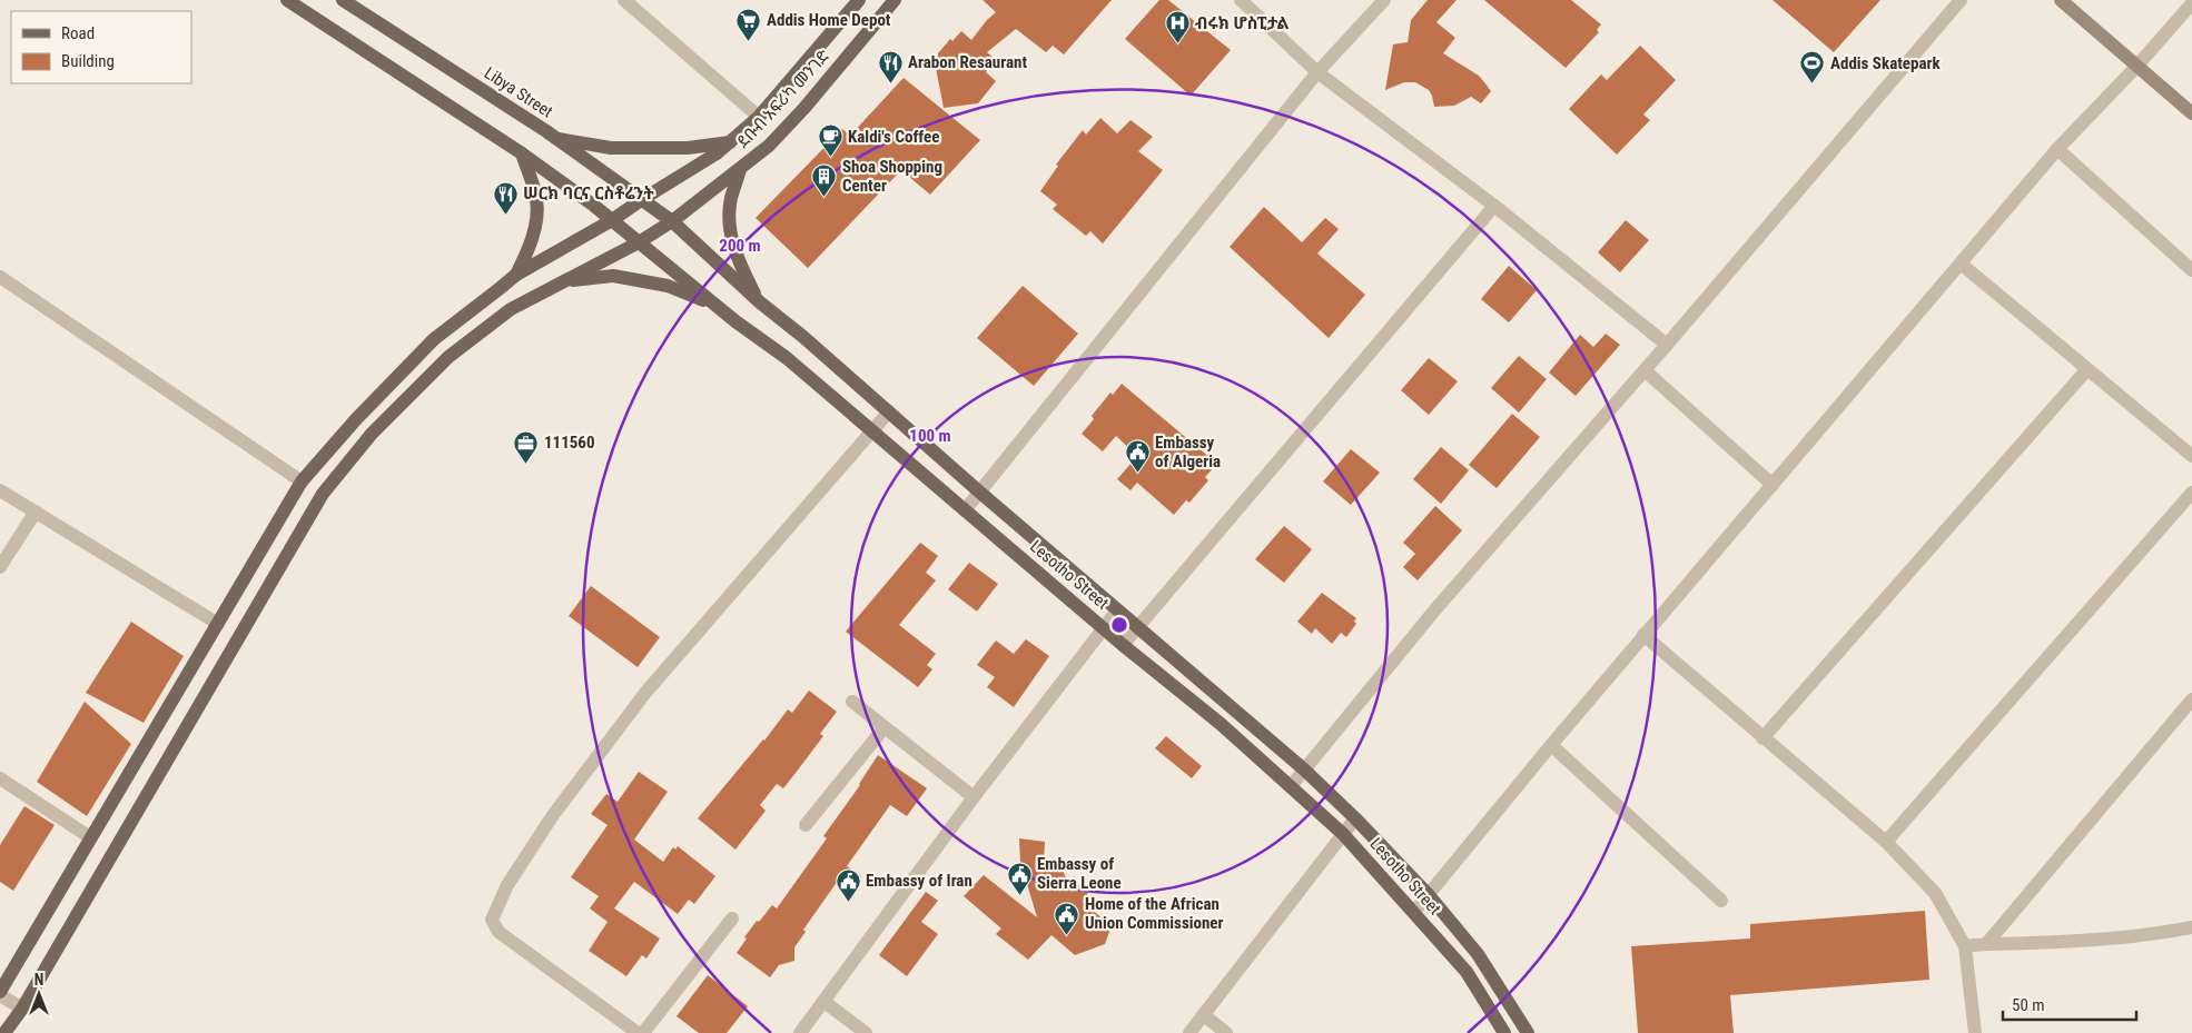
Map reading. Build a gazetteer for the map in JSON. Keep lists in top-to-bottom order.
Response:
{
  "streets": {
    "main road": ["Libya Street", "ደቡብ አፍሪካ መንገድ", "Lesotho Street"]
  },
  "crossings": [
    ["Libya Street", "ደቡብ አፍሪካ መንገድ"],
    ["Libya Street", "Lesotho Street"],
    ["ደቡብ አፍሪካ መንገድ", "Lesotho Street"]
  ],
  "places": {
    "supermarket": ["Addis Home Depot"],
    "hospital": ["ብሩክ ሆስፒታል"],
    "restaurant": ["Arabon Resaurant", "ሠርክ ባርና ርስቶሬንት"],
    "sports": ["Addis Skatepark"],
    "cafe": ["Kaldi's Coffee"],
    "building": ["Shoa Shopping Center"],
    "office": ["111560"],
    "public building": [
      "Embassy of Algeria",
      "Embassy of Sierra Leone",
      "Embassy of Iran",
      "Home of the African Union Commissioner"
    ]
  },
  "legend": ["Road", "Building"],
  "scale_bar": "50 m",
  "north": "top",
  "rings": ["200 m", "100 m"]
}
